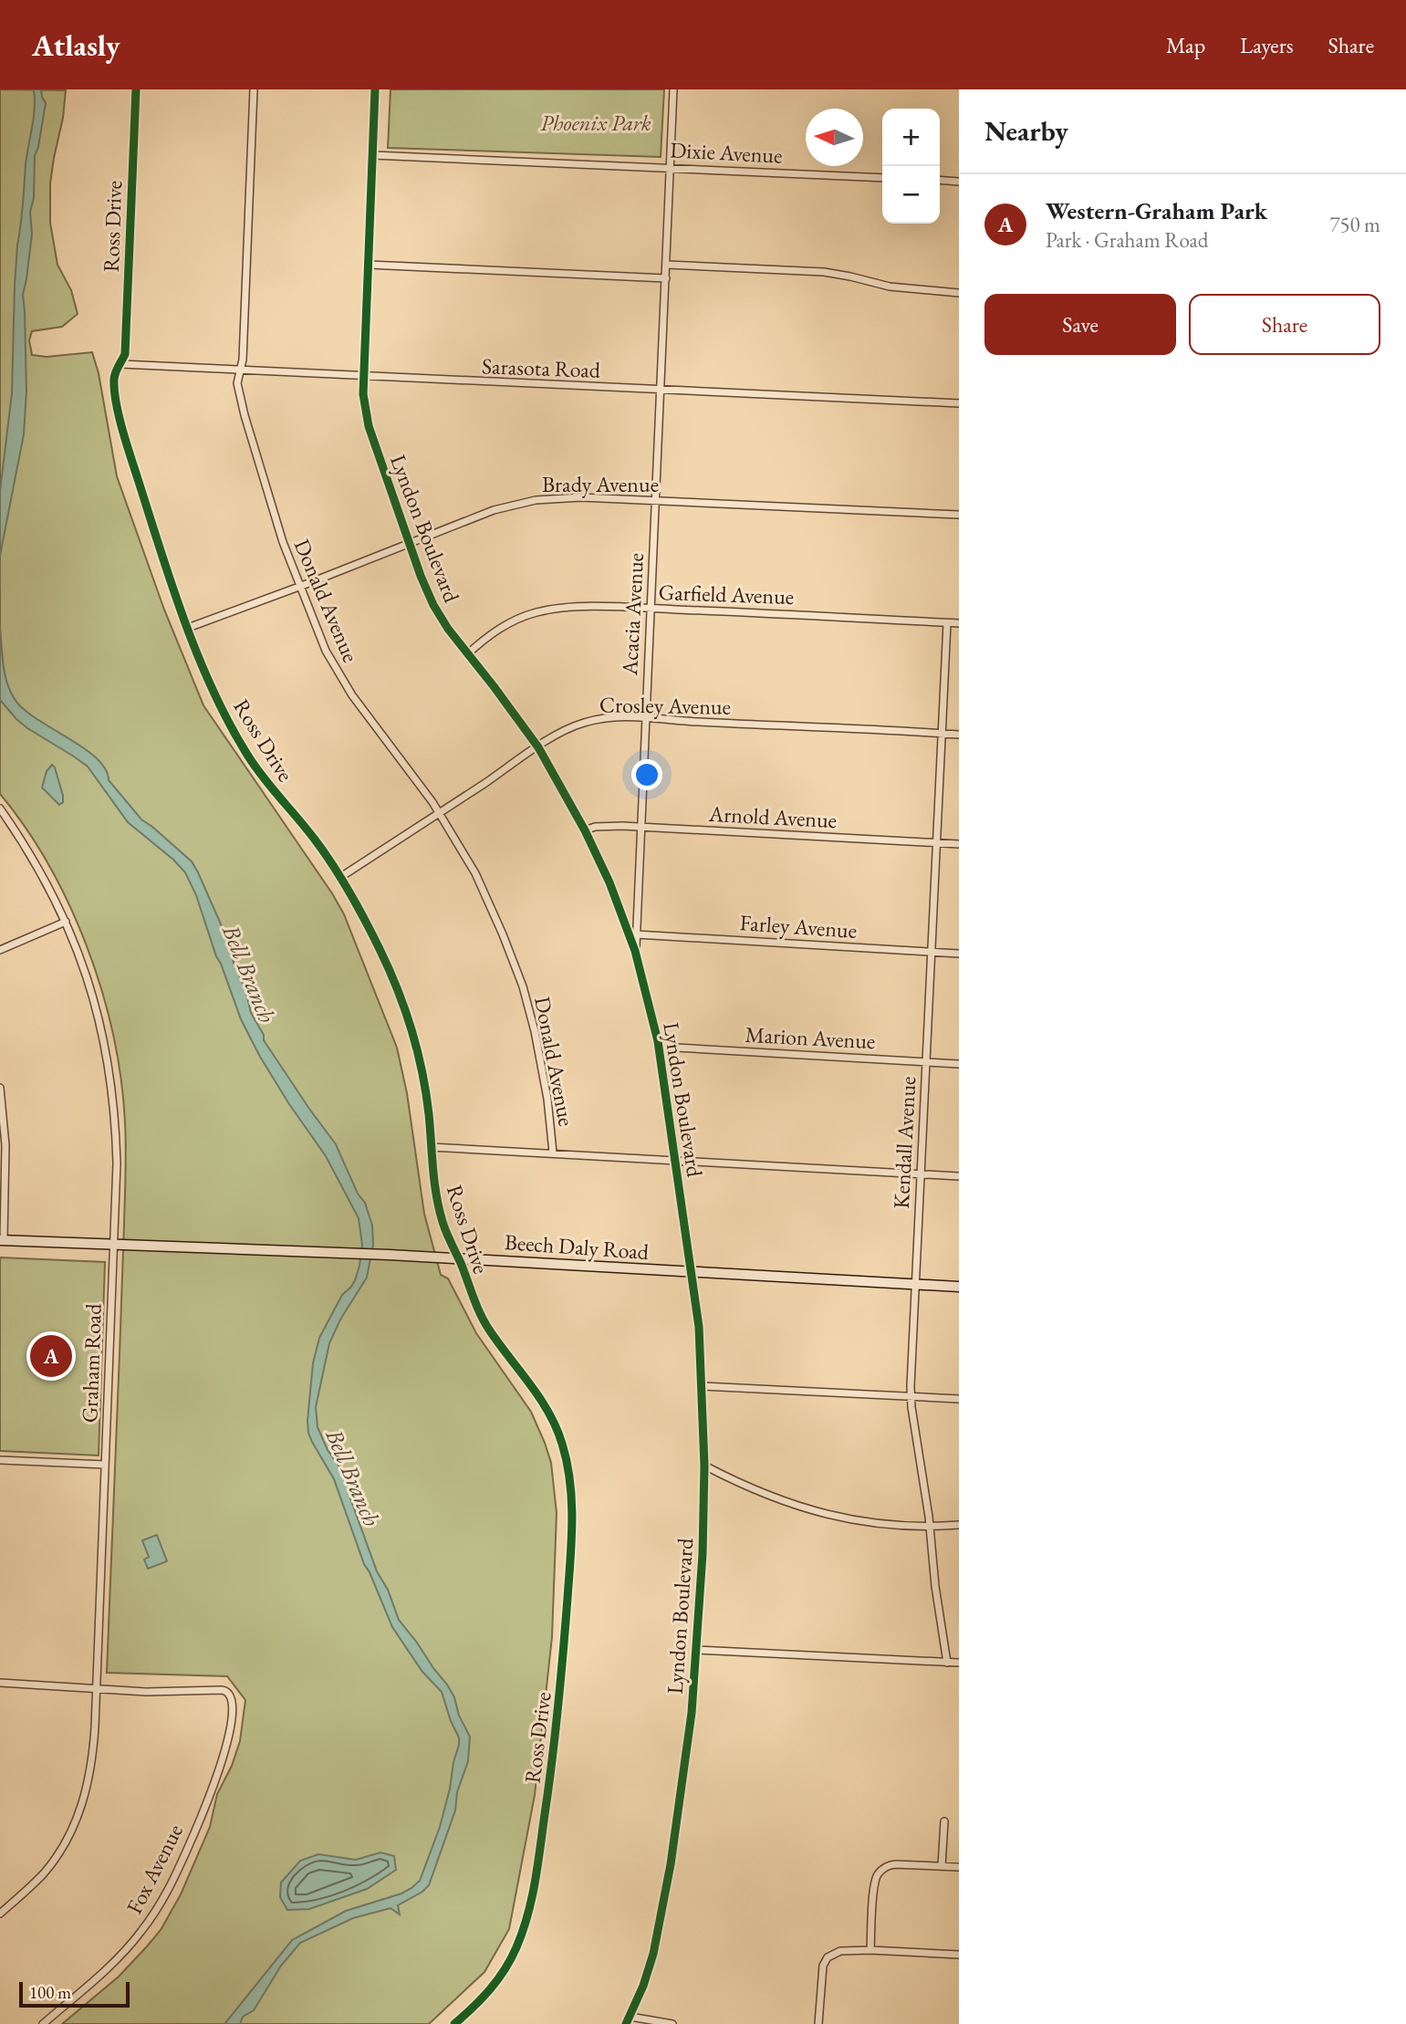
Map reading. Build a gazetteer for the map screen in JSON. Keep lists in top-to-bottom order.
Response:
{
  "streets": {
    "main road": ["Beech Daly Road"],
    "street": [
      "Dixie Avenue",
      "Ross Drive",
      "Sarasota Road",
      "Brady Avenue",
      "Lyndon Boulevard",
      "Garfield Avenue",
      "Donald Avenue",
      "Acacia Avenue",
      "Crosley Avenue",
      "Arnold Avenue",
      "Farley Avenue",
      "Marion Avenue",
      "Kendall Avenue",
      "Graham Road",
      "Fox Avenue"
    ]
  },
  "crossings": [
    ["Dixie Avenue", "Lyndon Boulevard"],
    ["Ross Drive", "Sarasota Road"],
    ["Ross Drive", "Brady Avenue"],
    ["Ross Drive", "Crosley Avenue"],
    ["Ross Drive", "Beech Daly Road"],
    ["Sarasota Road", "Lyndon Boulevard"],
    ["Sarasota Road", "Donald Avenue"],
    ["Sarasota Road", "Acacia Avenue"],
    ["Brady Avenue", "Lyndon Boulevard"],
    ["Brady Avenue", "Donald Avenue"],
    ["Brady Avenue", "Acacia Avenue"],
    ["Lyndon Boulevard", "Garfield Avenue"],
    ["Lyndon Boulevard", "Acacia Avenue"],
    ["Lyndon Boulevard", "Crosley Avenue"],
    ["Lyndon Boulevard", "Arnold Avenue"],
    ["Lyndon Boulevard", "Marion Avenue"],
    ["Lyndon Boulevard", "Beech Daly Road"],
    ["Garfield Avenue", "Acacia Avenue"],
    ["Garfield Avenue", "Kendall Avenue"],
    ["Donald Avenue", "Crosley Avenue"],
    ["Acacia Avenue", "Crosley Avenue"],
    ["Acacia Avenue", "Arnold Avenue"],
    ["Acacia Avenue", "Farley Avenue"],
    ["Crosley Avenue", "Kendall Avenue"],
    ["Arnold Avenue", "Kendall Avenue"],
    ["Farley Avenue", "Kendall Avenue"],
    ["Marion Avenue", "Kendall Avenue"],
    ["Kendall Avenue", "Beech Daly Road"],
    ["Beech Daly Road", "Graham Road"],
    ["Graham Road", "Fox Avenue"]
  ],
  "water": ["Bell Branch"],
  "parks": ["Phoenix Park"],
  "scale_bar": "100 m",
  "north": "left",
  "page": {
    "header": "Atlasly",
    "nav": ["Map", "Layers", "Share"],
    "heading": "Nearby",
    "map_buttons": ["+", "−"],
    "list": [
      {
        "mark": "A",
        "name": "Western-Graham Park",
        "note": "Park · Graham Road",
        "value": "750 m"
      }
    ],
    "buttons": ["Save", "Share"],
    "pins": "A",
    "scale": "100 m"
  }
}
